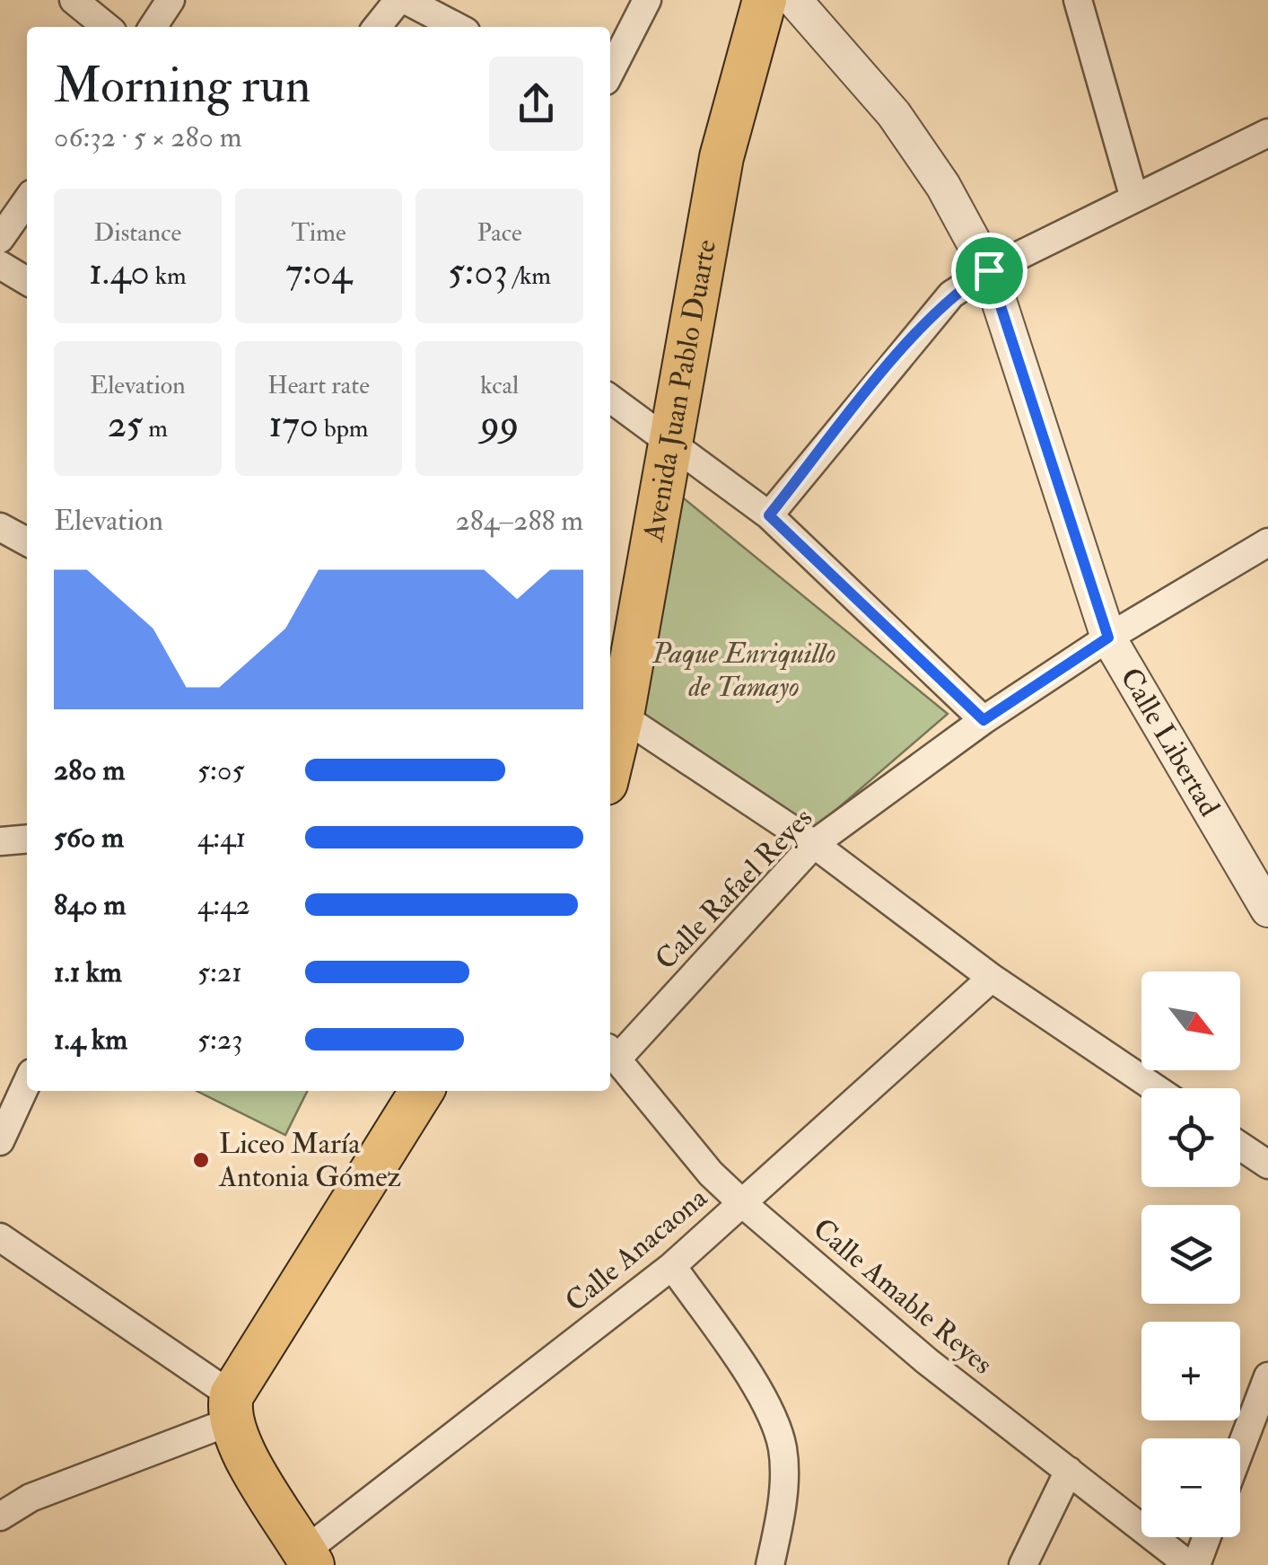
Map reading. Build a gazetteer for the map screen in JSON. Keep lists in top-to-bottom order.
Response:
{
  "streets": {
    "main road": ["Avenida Juan Pablo Duarte"],
    "street": [
      "Calle Libertad",
      "Calle Rafael Reyes",
      "Calle Anacaona",
      "Calle Amable Reyes"
    ]
  },
  "crossings": [
    ["Calle Libertad", "Calle Rafael Reyes"],
    ["Calle Rafael Reyes", "Calle Amable Reyes"],
    ["Calle Anacaona", "Calle Amable Reyes"]
  ],
  "parks": ["Paque Enriquillo de Tamayo"],
  "places": ["Liceo María Antonia Gómez"],
  "north": "bottom right",
  "page": {
    "heading": ["Morning run", "06:32 · 5 × 280 m"],
    "stats": [
      ["Distance", "1.40 km"],
      ["Time", "7:04"],
      ["Pace", "5:03 /km"],
      ["Elevation", "25 m"],
      ["Heart rate", "170 bpm"],
      ["kcal", "99"]
    ],
    "chart": ["Elevation", "284–288 m"],
    "list": [
      {
        "name": "280 m",
        "note": "5:05"
      },
      {
        "name": "560 m",
        "note": "4:41"
      },
      {
        "name": "840 m",
        "note": "4:42"
      },
      {
        "name": "1.1 km",
        "note": "5:21"
      },
      {
        "name": "1.4 km",
        "note": "5:23"
      }
    ],
    "map_buttons": ["+", "−"]
  }
}
